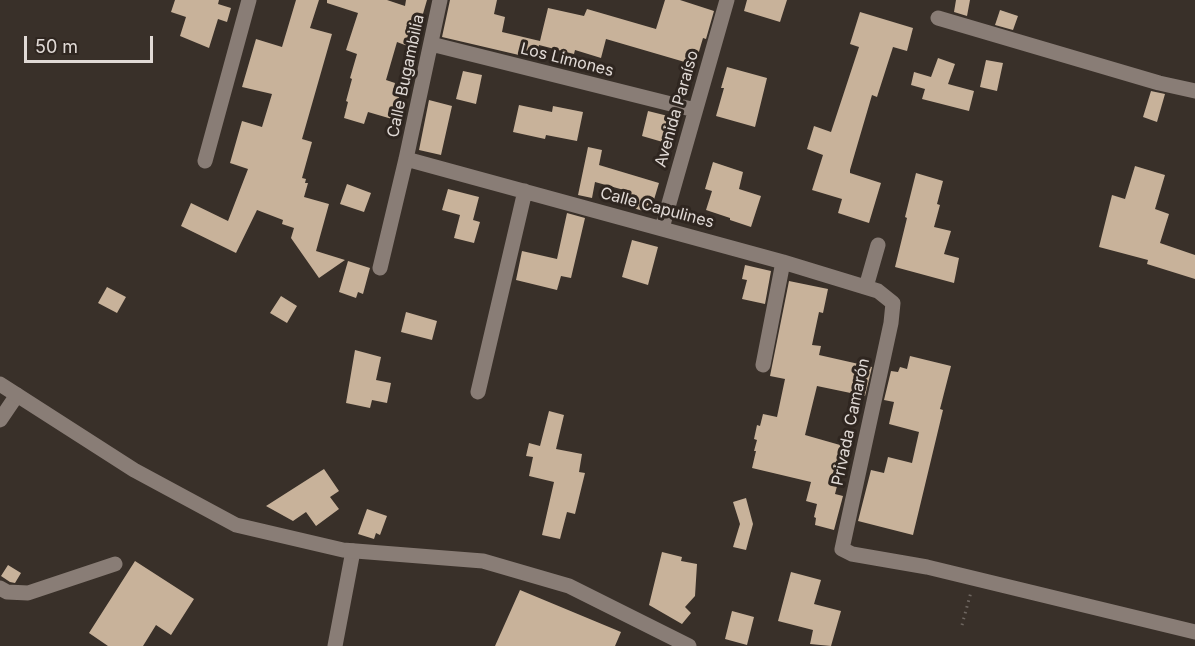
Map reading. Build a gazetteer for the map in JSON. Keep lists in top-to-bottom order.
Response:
{
  "streets": {
    "street": [
      "Los Limones",
      "Calle Bugambilia",
      "Avenida Paraíso",
      "Calle Capulines",
      "Privada Camarón"
    ]
  },
  "crossings": [
    ["Los Limones", "Calle Bugambilia"],
    ["Los Limones", "Avenida Paraíso"],
    ["Calle Bugambilia", "Calle Capulines"],
    ["Avenida Paraíso", "Calle Capulines"],
    ["Calle Capulines", "Privada Camarón"]
  ],
  "scale_bar": "50 m"
}
